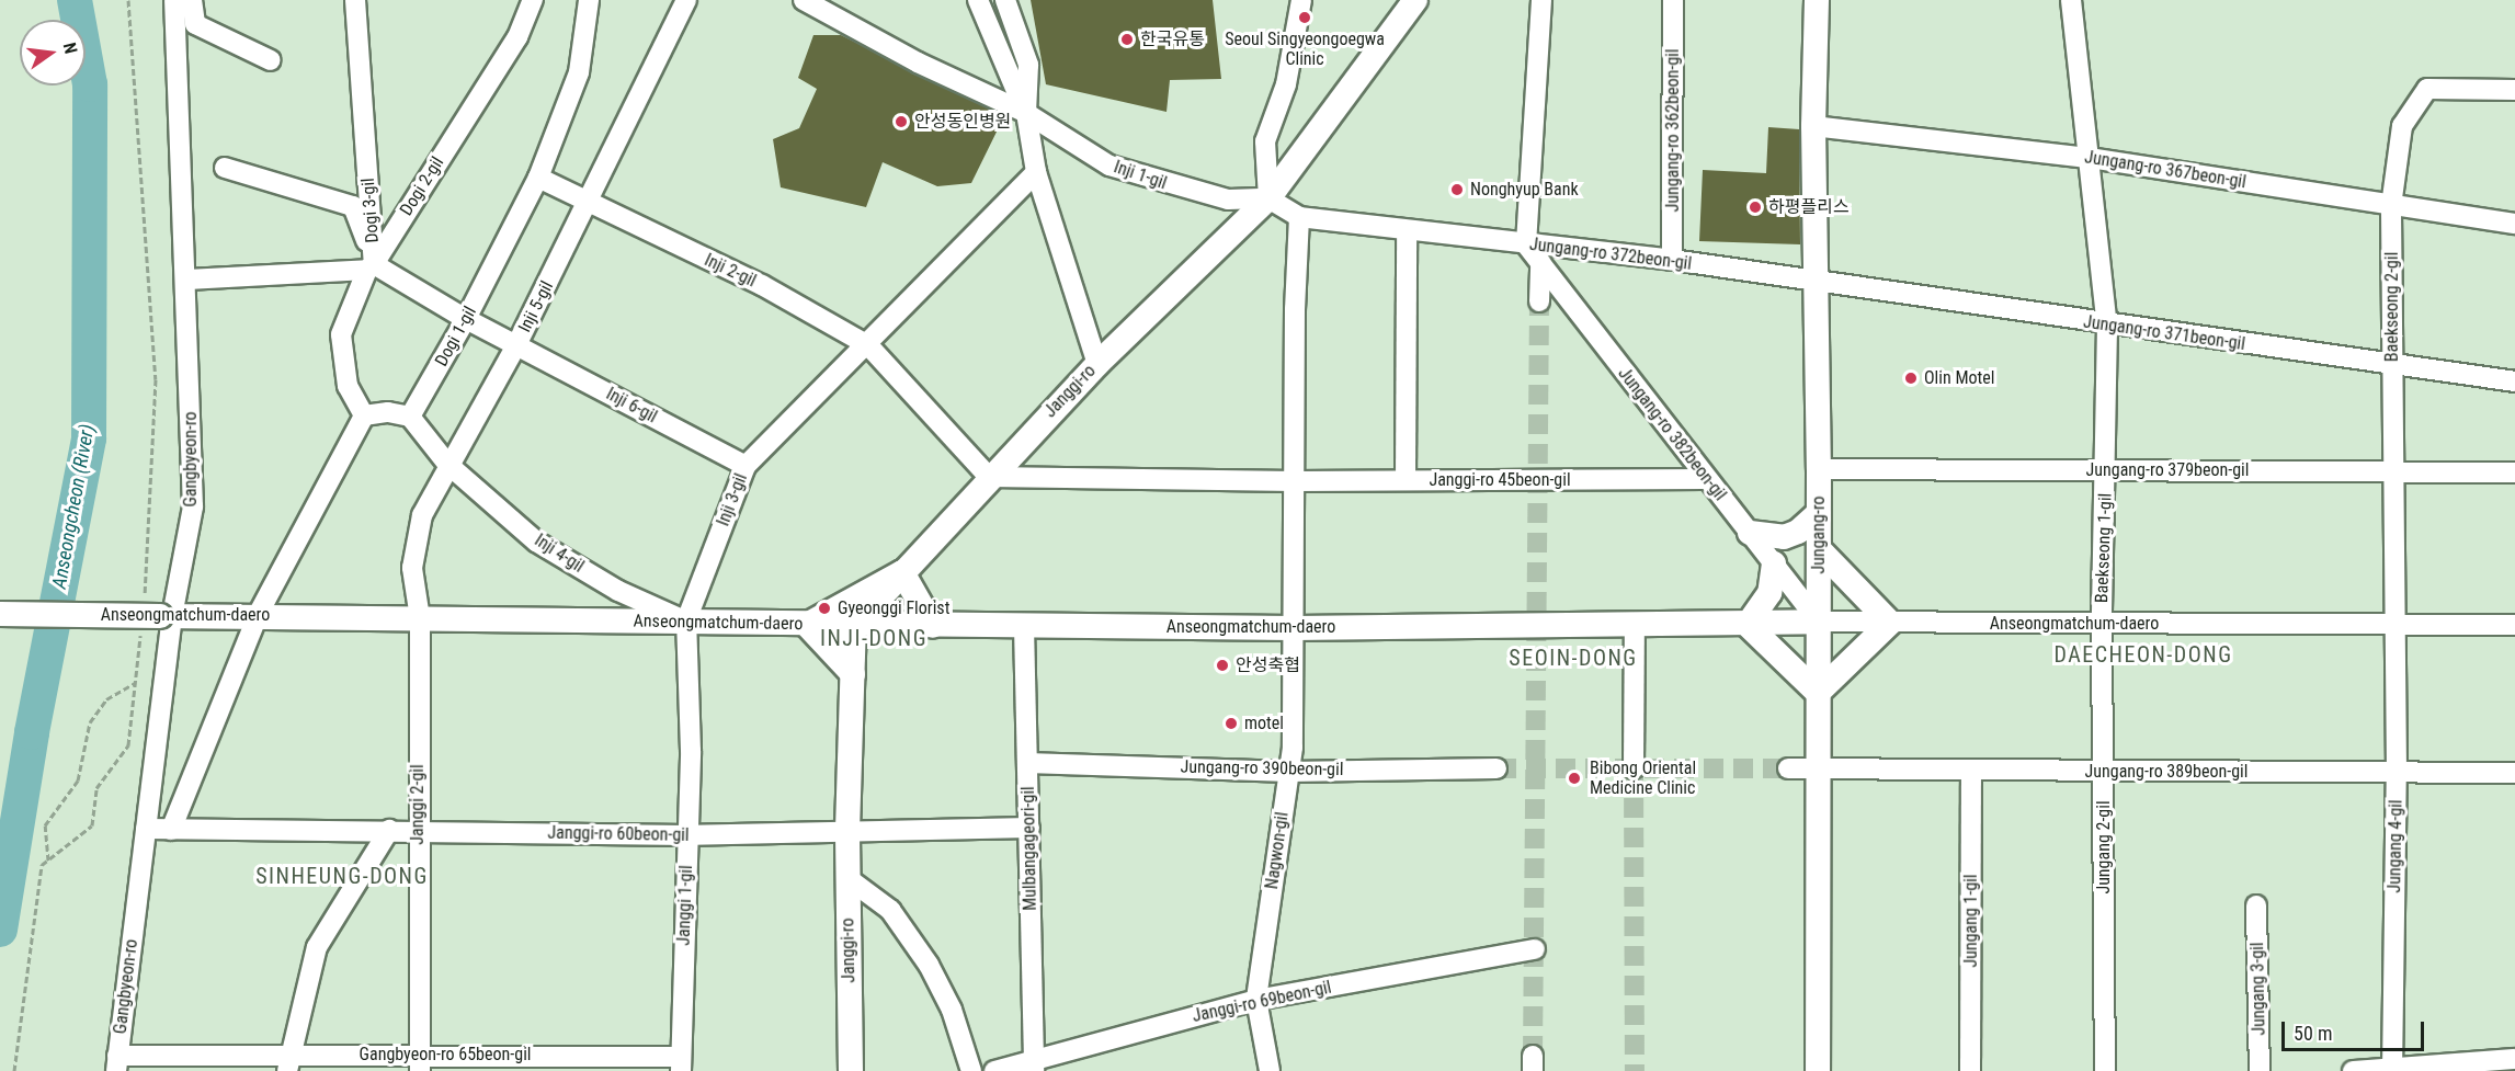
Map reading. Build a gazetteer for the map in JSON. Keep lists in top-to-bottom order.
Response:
{
  "streets": {
    "main road": ["Janggi-ro", "Jungang-ro", "Anseongmatchum-daero"],
    "street": [
      "Jungang-ro 362beon-gil",
      "Jungang-ro 367beon-gil",
      "Inji 1-gil",
      "Dogi 2-gil",
      "Dogi 3-gil",
      "Jungang-ro 372beon-gil",
      "Inji 2-gil",
      "Inji 5-gil",
      "Baekseong 2-gil",
      "Jungang-ro 371beon-gil",
      "Dogi 1-gil",
      "Inji 6-gil",
      "Jungang-ro 382beon-gil",
      "Gangbyeon-ro",
      "Jungang-ro 379beon-gil",
      "Janggi-ro 45beon-gil",
      "Inji 3-gil",
      "Baekseong 1-gil",
      "Inji 4-gil",
      "Jungang-ro 390beon-gil",
      "Jungang-ro 389beon-gil",
      "Janggi 2-gil",
      "Janggi-ro 60beon-gil",
      "Jungang 4-gil",
      "Jungang 2-gil",
      "Mulbangageori-gil",
      "Nagwon-gil",
      "Janggi 1-gil",
      "Jungang 1-gil",
      "Jungang 3-gil",
      "Janggi-ro 69beon-gil",
      "Gangbyeon-ro 65beon-gil"
    ]
  },
  "crossings": [
    ["Jungang-ro 362beon-gil", "Jungang-ro 372beon-gil"],
    ["Jungang-ro 367beon-gil", "Baekseong 2-gil"],
    ["Jungang-ro 367beon-gil", "Jungang-ro"],
    ["Jungang-ro 367beon-gil", "Baekseong 1-gil"],
    ["Inji 1-gil", "Jungang-ro 372beon-gil"],
    ["Inji 1-gil", "Janggi-ro"],
    ["Dogi 2-gil", "Dogi 3-gil"],
    ["Dogi 2-gil", "Inji 6-gil"],
    ["Dogi 3-gil", "Inji 6-gil"],
    ["Jungang-ro 372beon-gil", "Jungang-ro 371beon-gil"],
    ["Jungang-ro 372beon-gil", "Janggi-ro"],
    ["Jungang-ro 372beon-gil", "Jungang-ro 382beon-gil"],
    ["Jungang-ro 372beon-gil", "Jungang-ro"],
    ["Inji 2-gil", "Inji 5-gil"],
    ["Inji 2-gil", "Dogi 1-gil"],
    ["Inji 2-gil", "Janggi-ro"],
    ["Inji 2-gil", "Janggi-ro 45beon-gil"],
    ["Inji 2-gil", "Inji 3-gil"],
    ["Inji 5-gil", "Inji 6-gil"],
    ["Inji 5-gil", "Inji 4-gil"],
    ["Inji 5-gil", "Anseongmatchum-daero"],
    ["Inji 5-gil", "Janggi 2-gil"],
    ["Baekseong 2-gil", "Jungang-ro 371beon-gil"],
    ["Baekseong 2-gil", "Jungang-ro 379beon-gil"],
    ["Baekseong 2-gil", "Anseongmatchum-daero"],
    ["Baekseong 2-gil", "Jungang 4-gil"],
    ["Jungang-ro 371beon-gil", "Jungang-ro"],
    ["Jungang-ro 371beon-gil", "Baekseong 1-gil"],
    ["Dogi 1-gil", "Inji 6-gil"],
    ["Dogi 1-gil", "Inji 4-gil"],
    ["Janggi-ro", "Janggi-ro 45beon-gil"],
    ["Janggi-ro", "Anseongmatchum-daero"],
    ["Janggi-ro", "Janggi-ro 60beon-gil"],
    ["Inji 6-gil", "Inji 3-gil"],
    ["Jungang-ro 382beon-gil", "Janggi-ro 45beon-gil"],
    ["Jungang-ro 382beon-gil", "Jungang-ro"],
    ["Jungang-ro 382beon-gil", "Anseongmatchum-daero"],
    ["Gangbyeon-ro", "Anseongmatchum-daero"],
    ["Gangbyeon-ro", "Janggi-ro 60beon-gil"],
    ["Gangbyeon-ro", "Gangbyeon-ro 65beon-gil"],
    ["Jungang-ro 379beon-gil", "Jungang-ro"],
    ["Jungang-ro 379beon-gil", "Baekseong 1-gil"],
    ["Inji 3-gil", "Inji 4-gil"],
    ["Inji 3-gil", "Anseongmatchum-daero"],
    ["Inji 3-gil", "Janggi 1-gil"],
    ["Jungang-ro", "Anseongmatchum-daero"],
    ["Jungang-ro", "Jungang-ro 389beon-gil"],
    ["Baekseong 1-gil", "Anseongmatchum-daero"],
    ["Baekseong 1-gil", "Jungang 2-gil"],
    ["Inji 4-gil", "Anseongmatchum-daero"],
    ["Inji 4-gil", "Janggi 1-gil"],
    ["Anseongmatchum-daero", "Janggi 2-gil"],
    ["Anseongmatchum-daero", "Jungang 4-gil"],
    ["Anseongmatchum-daero", "Jungang 2-gil"],
    ["Anseongmatchum-daero", "Mulbangageori-gil"],
    ["Anseongmatchum-daero", "Nagwon-gil"],
    ["Anseongmatchum-daero", "Janggi 1-gil"],
    ["Jungang-ro 390beon-gil", "Mulbangageori-gil"],
    ["Jungang-ro 390beon-gil", "Nagwon-gil"],
    ["Jungang-ro 389beon-gil", "Jungang 4-gil"],
    ["Jungang-ro 389beon-gil", "Jungang 2-gil"],
    ["Jungang-ro 389beon-gil", "Jungang 1-gil"],
    ["Janggi 2-gil", "Janggi-ro 60beon-gil"],
    ["Janggi 2-gil", "Gangbyeon-ro 65beon-gil"],
    ["Janggi-ro 60beon-gil", "Janggi 1-gil"],
    ["Mulbangageori-gil", "Janggi-ro 69beon-gil"],
    ["Nagwon-gil", "Janggi-ro 69beon-gil"],
    ["Janggi 1-gil", "Gangbyeon-ro 65beon-gil"]
  ],
  "districts": [
    "INJI-DONG",
    "DAECHEON-DONG",
    "SEOIN-DONG",
    "SINHEUNG-DONG"
  ],
  "water": ["Anseongcheon (River)"],
  "places": [
    "Seoul Singyeongoegwa Clinic",
    "한국유통",
    "안성동인병원",
    "Nonghyup Bank",
    "하평플리스",
    "Olin Motel",
    "Gyeonggi Florist",
    "안성축협",
    "motel",
    "Bibong Oriental Medicine Clinic"
  ],
  "scale_bar": "50 m",
  "north": "right"
}
